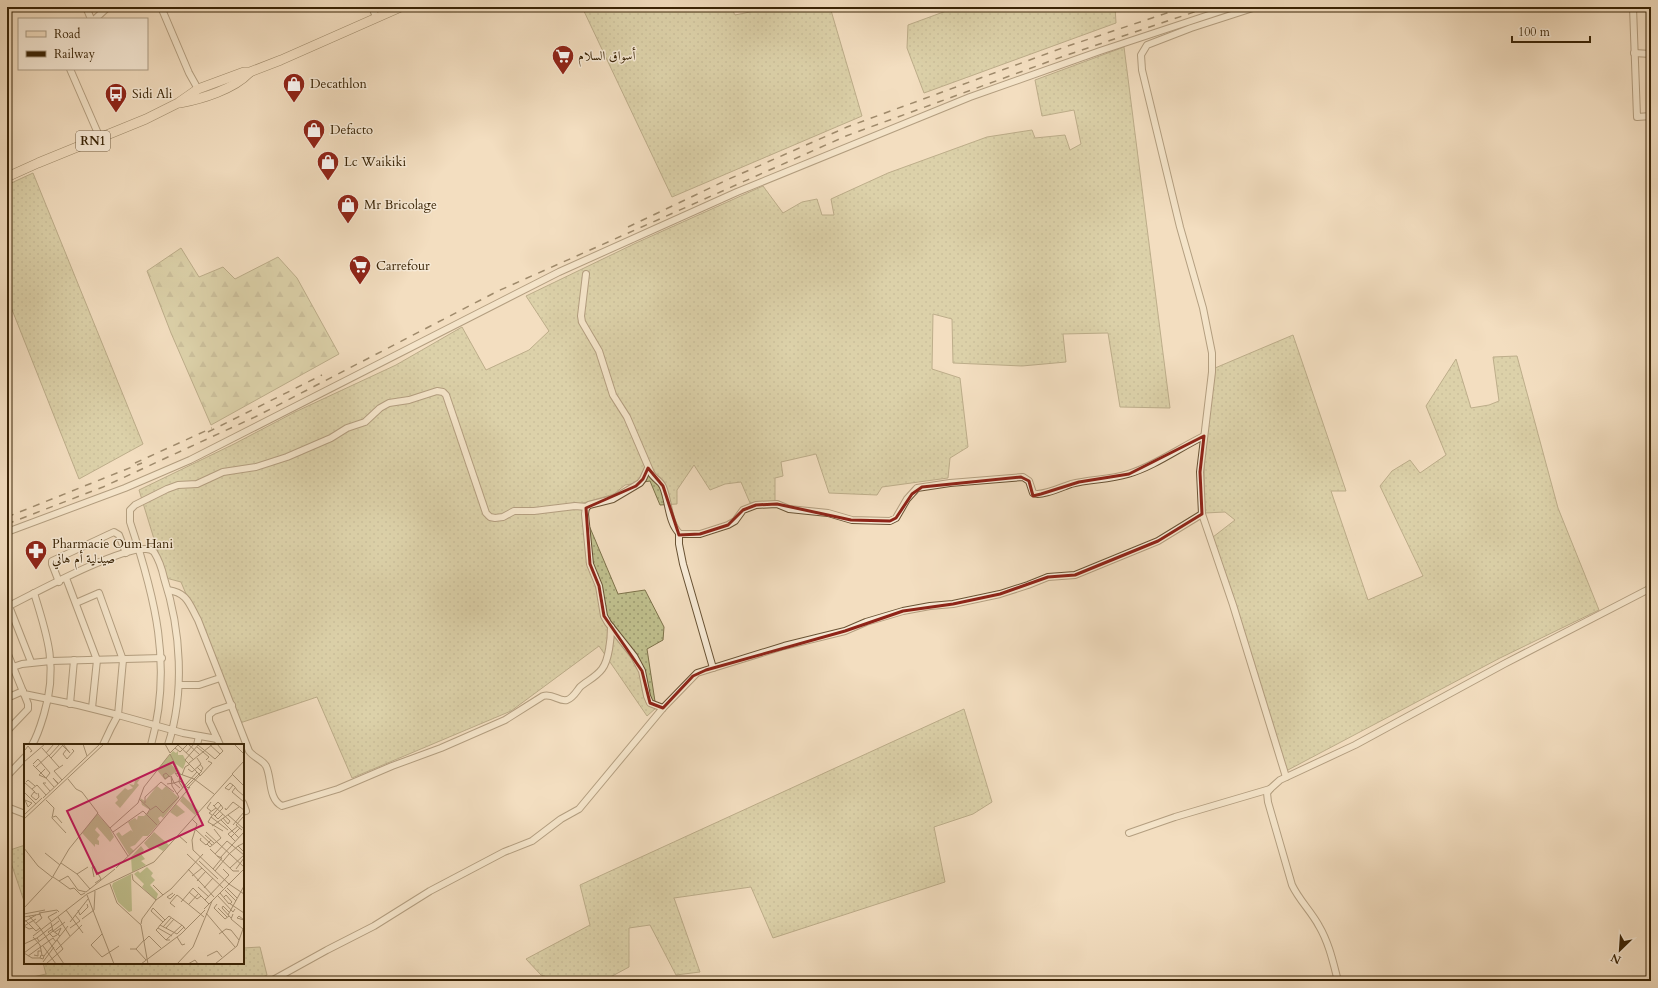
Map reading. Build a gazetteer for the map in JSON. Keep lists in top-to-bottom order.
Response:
{
  "streets": {
    "main road": ["RN1"]
  },
  "places": {
    "supermarket": ["أسواق السلام", "Carrefour"],
    "shop": [
      "Decathlon",
      "Defacto",
      "Lc Waikiki",
      "Mr Bricolage"
    ],
    "bus stop": ["Sidi Ali"],
    "pharmacy": ["Pharmacie Oum Hani صيدلية أم هاني"]
  },
  "legend": ["Road", "Railway"],
  "scale_bar": "100 m",
  "north": "bottom left"
}
